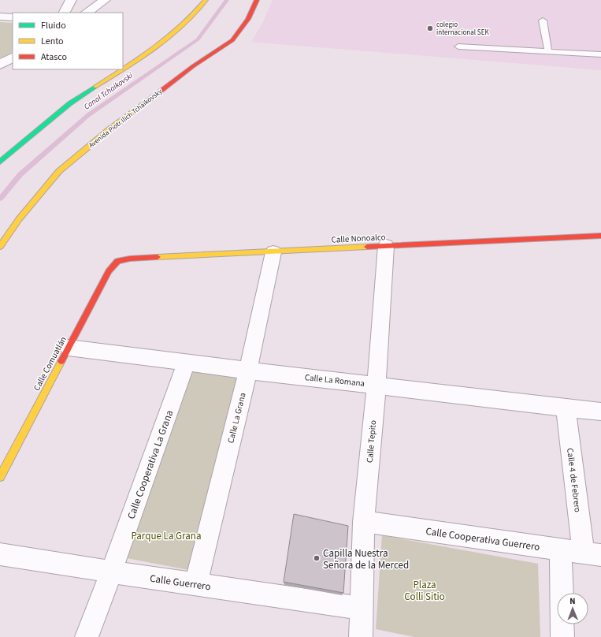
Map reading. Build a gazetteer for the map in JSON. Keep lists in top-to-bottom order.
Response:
{
  "streets": {
    "street": [
      "Avenida Piotr Ilich Tchaikovsky",
      "Calle Nonoalco",
      "Calle Comuatlán",
      "Calle La Romana",
      "Calle La Grana",
      "Calle Tepito",
      "Calle Cooperativa La Grana",
      "Calle 4 de Febrero",
      "Calle Cooperativa Guerrero",
      "Calle Guerrero"
    ]
  },
  "crossings": [
    ["Calle Nonoalco", "Calle Comuatlán"],
    ["Calle Nonoalco", "Calle La Grana"],
    ["Calle Nonoalco", "Calle Tepito"],
    ["Calle Comuatlán", "Calle La Romana"],
    ["Calle La Romana", "Calle La Grana"],
    ["Calle La Romana", "Calle Tepito"],
    ["Calle La Romana", "Calle Cooperativa La Grana"],
    ["Calle La Romana", "Calle 4 de Febrero"],
    ["Calle La Grana", "Calle Guerrero"],
    ["Calle Tepito", "Calle Cooperativa Guerrero"],
    ["Calle Tepito", "Calle Guerrero"],
    ["Calle Cooperativa La Grana", "Calle Guerrero"],
    ["Calle 4 de Febrero", "Calle Cooperativa Guerrero"]
  ],
  "water": ["Canal Tchaikovski"],
  "parks": ["Parque La Grana", "Plaza Colli Sitio"],
  "places": ["colegio internacional SEK", "Capilla Nuestra Señora de la Merced"],
  "legend": ["Fluido", "Lento", "Atasco"],
  "north": "top"
}
